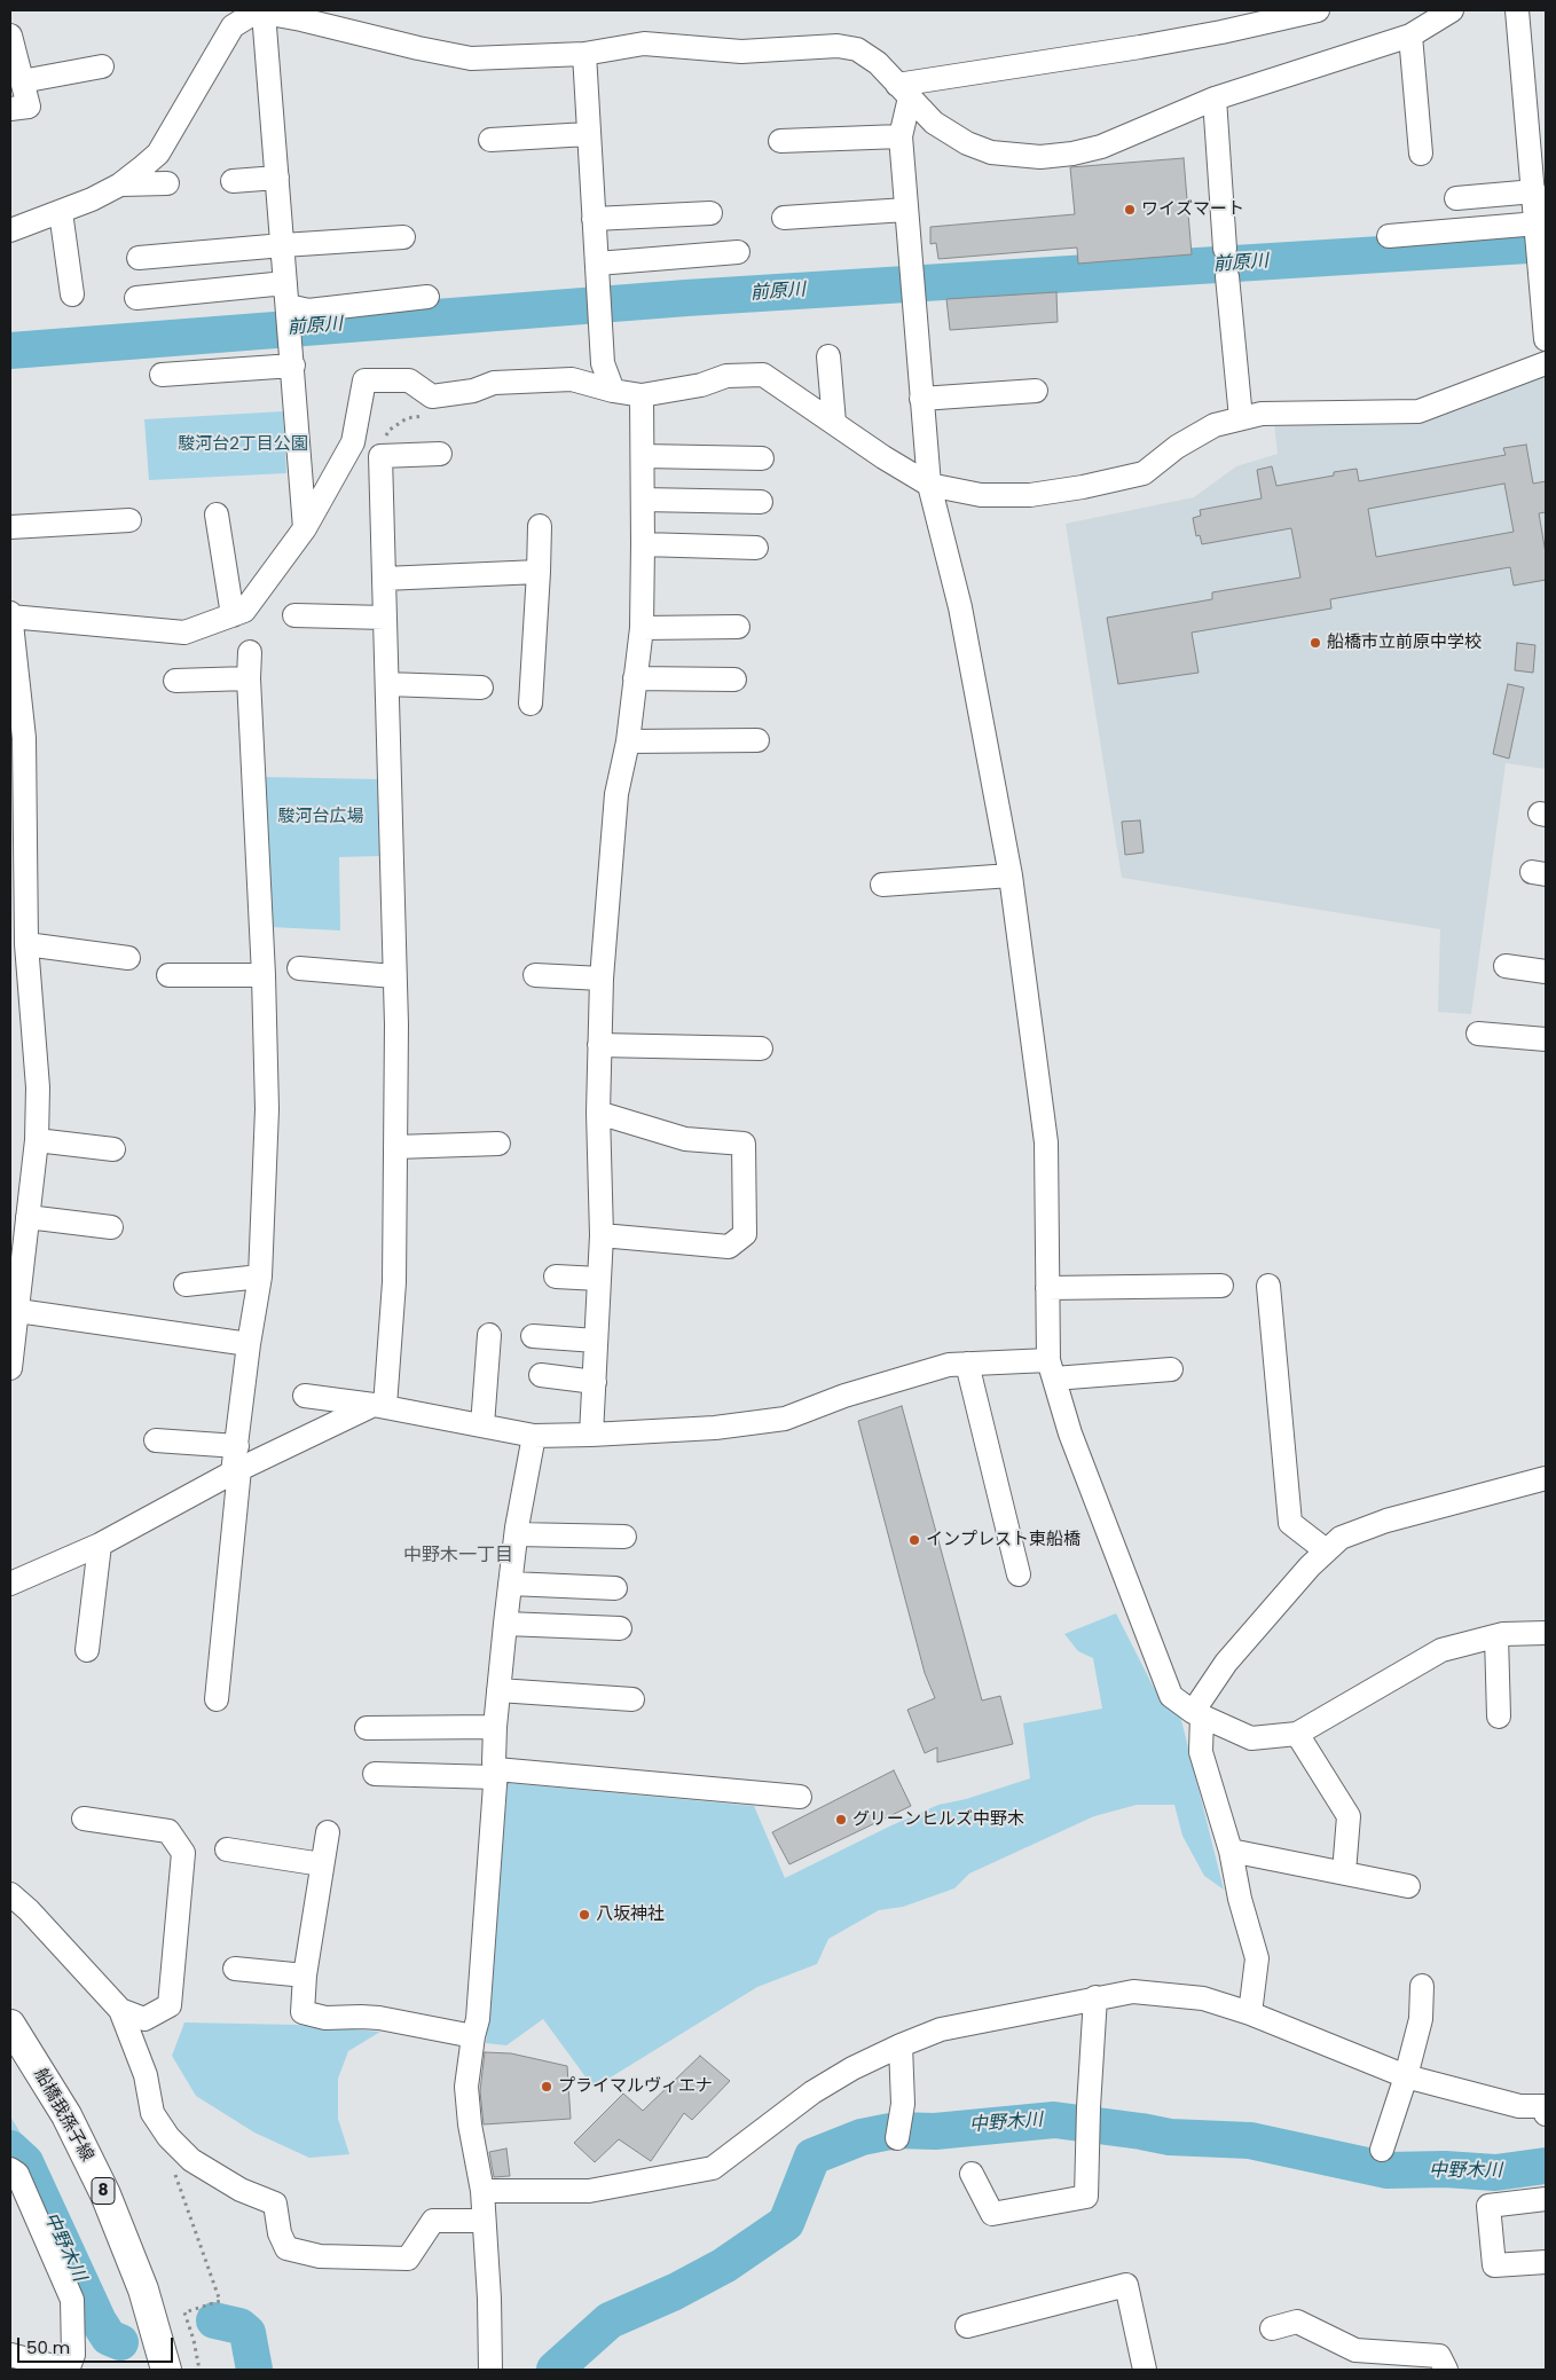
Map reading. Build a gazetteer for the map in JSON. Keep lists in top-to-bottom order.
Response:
{
  "streets": {
    "main road": ["船橋我孫子線", "8"]
  },
  "districts": ["中野木一丁目"],
  "water": ["前原川", "中野木川"],
  "parks": ["駿河台2丁目公園", "駿河台広場"],
  "places": [
    "ワイズマート",
    "船橋市立前原中学校",
    "インプレスト東船橋",
    "グリーンヒルズ中野木",
    "八坂神社",
    "プライマルヴィエナ"
  ],
  "scale_bar": "50 m"
}
